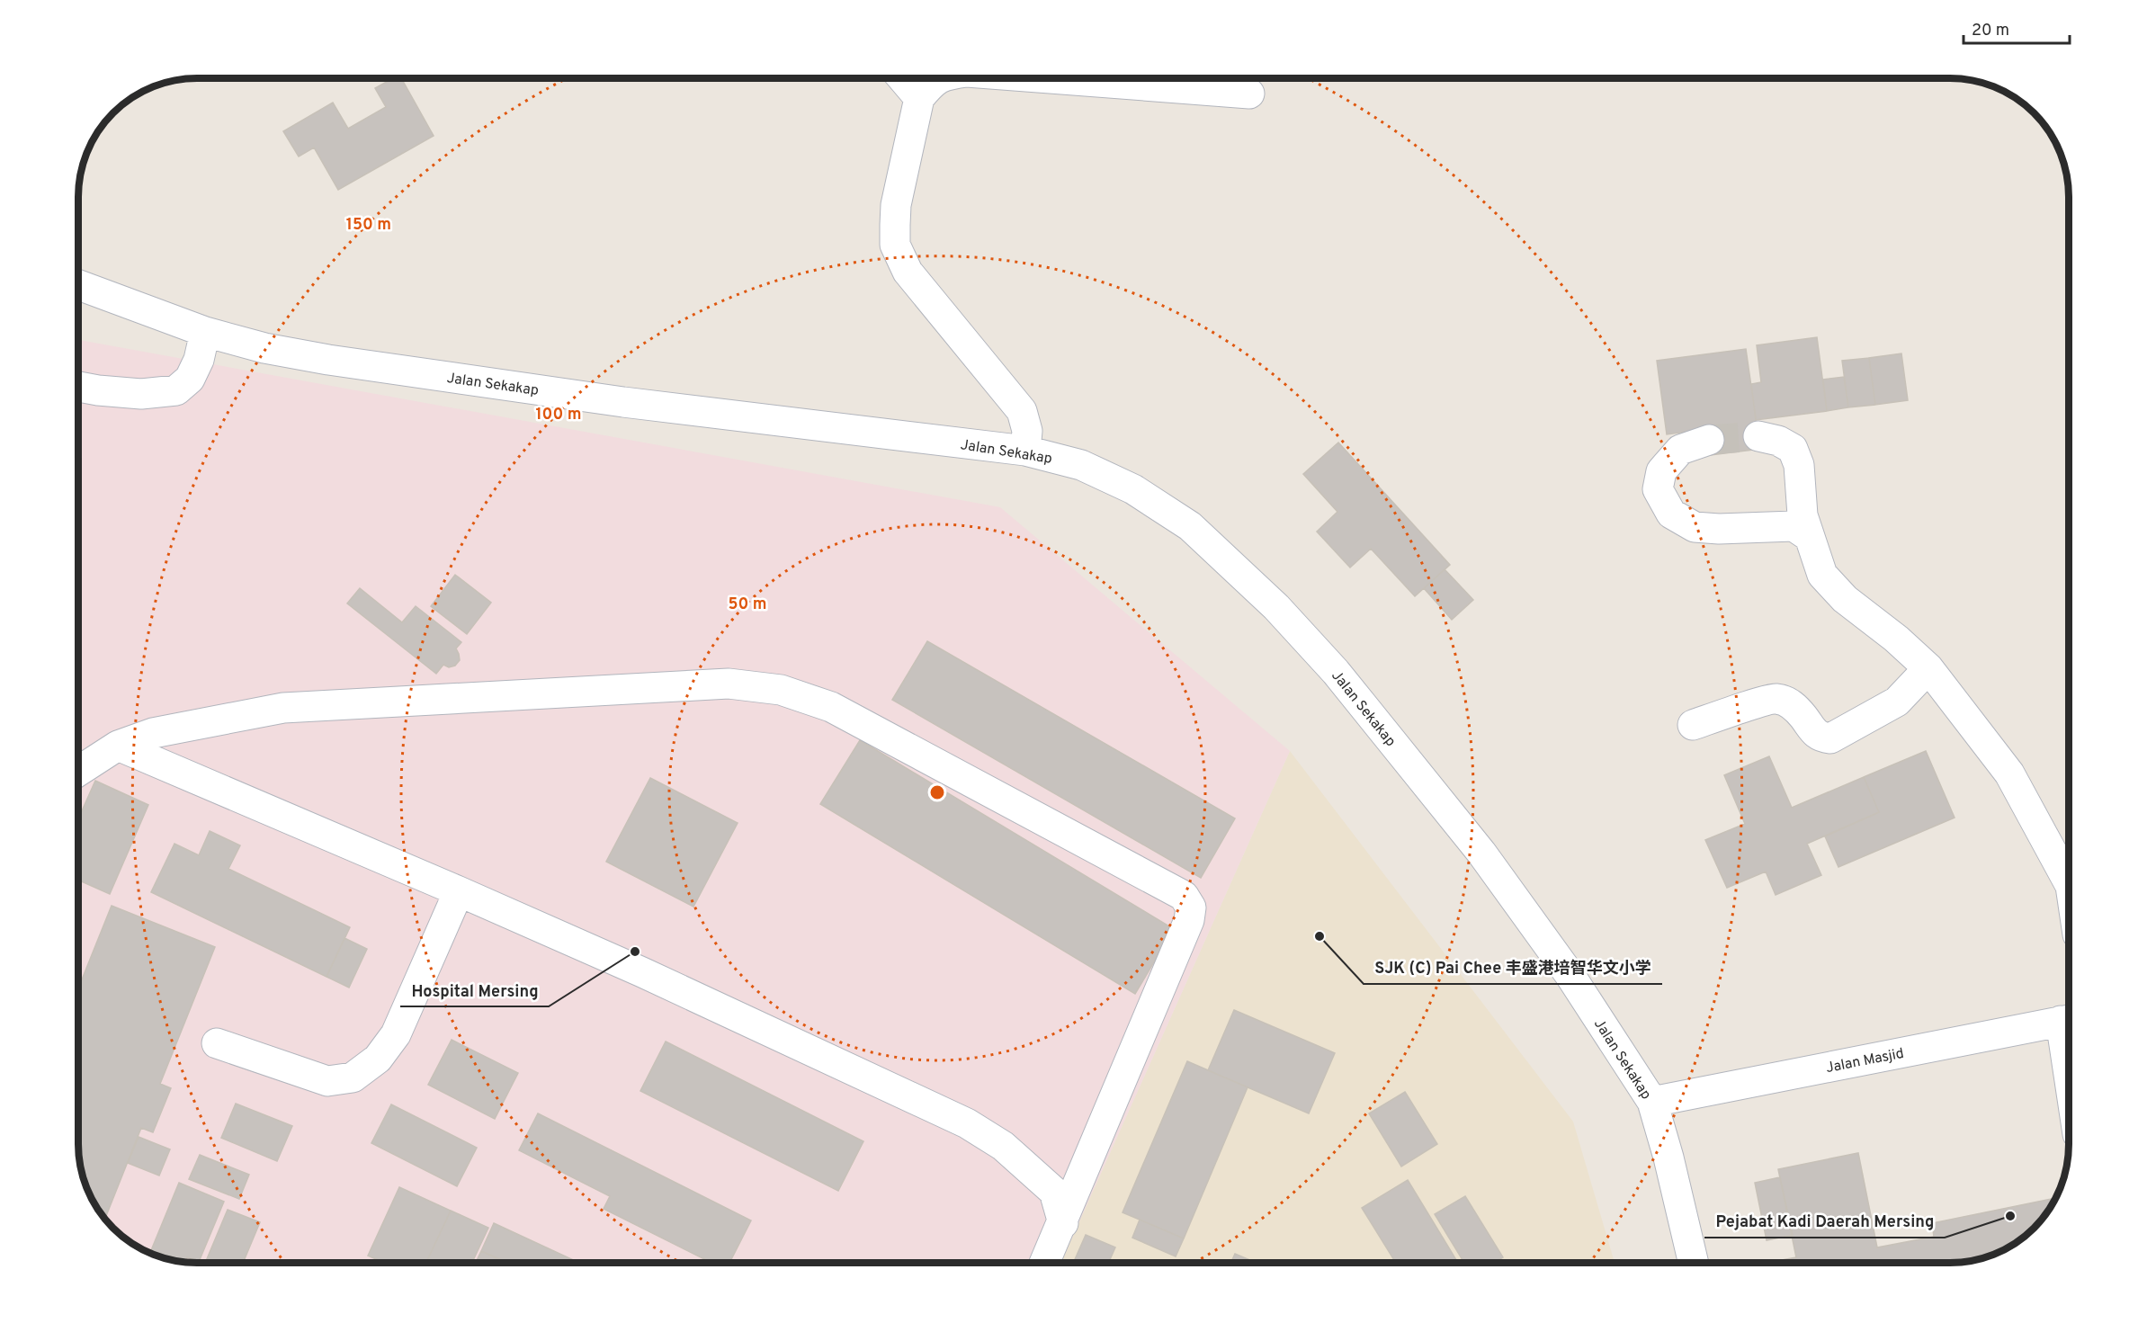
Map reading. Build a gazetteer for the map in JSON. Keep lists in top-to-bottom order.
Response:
{
  "streets": {
    "street": ["Jalan Sekakap", "Jalan Masjid"]
  },
  "crossings": [
    ["Jalan Sekakap", "Jalan Masjid"]
  ],
  "places": ["SJK (C) Pai Chee 丰盛港培智华文小学", "Hospital Mersing", "Pejabat Kadi Daerah Mersing"],
  "scale_bar": "20 m",
  "rings": ["150 m", "100 m", "50 m"]
}
